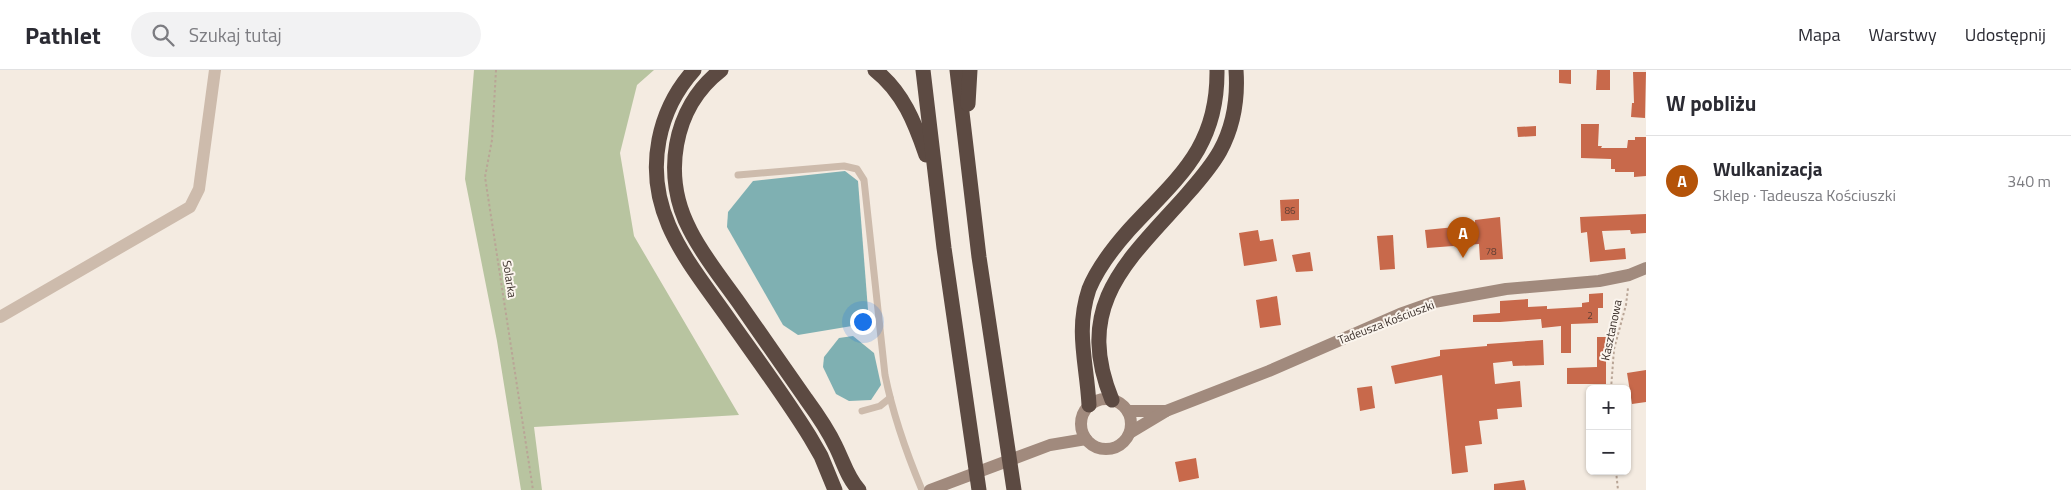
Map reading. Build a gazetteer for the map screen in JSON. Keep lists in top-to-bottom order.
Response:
{
  "streets": {
    "street": ["Tadeusza Kościuszki"],
    "path": ["Solarka", "Kasztanowa"]
  },
  "crossings": [
    ["Tadeusza Kościuszki", "Kasztanowa"]
  ],
  "house_numbers": ["86", "78", "2"],
  "page": {
    "header": "Pathlet",
    "search": "Szukaj tutaj",
    "nav": ["Mapa", "Warstwy", "Udostępnij"],
    "heading": "W pobliżu",
    "list": [
      {
        "mark": "A",
        "name": "Wulkanizacja",
        "note": "Sklep · Tadeusza Kościuszki",
        "value": "340 m"
      }
    ],
    "pins": "A",
    "map_buttons": ["+", "−"]
  }
}
